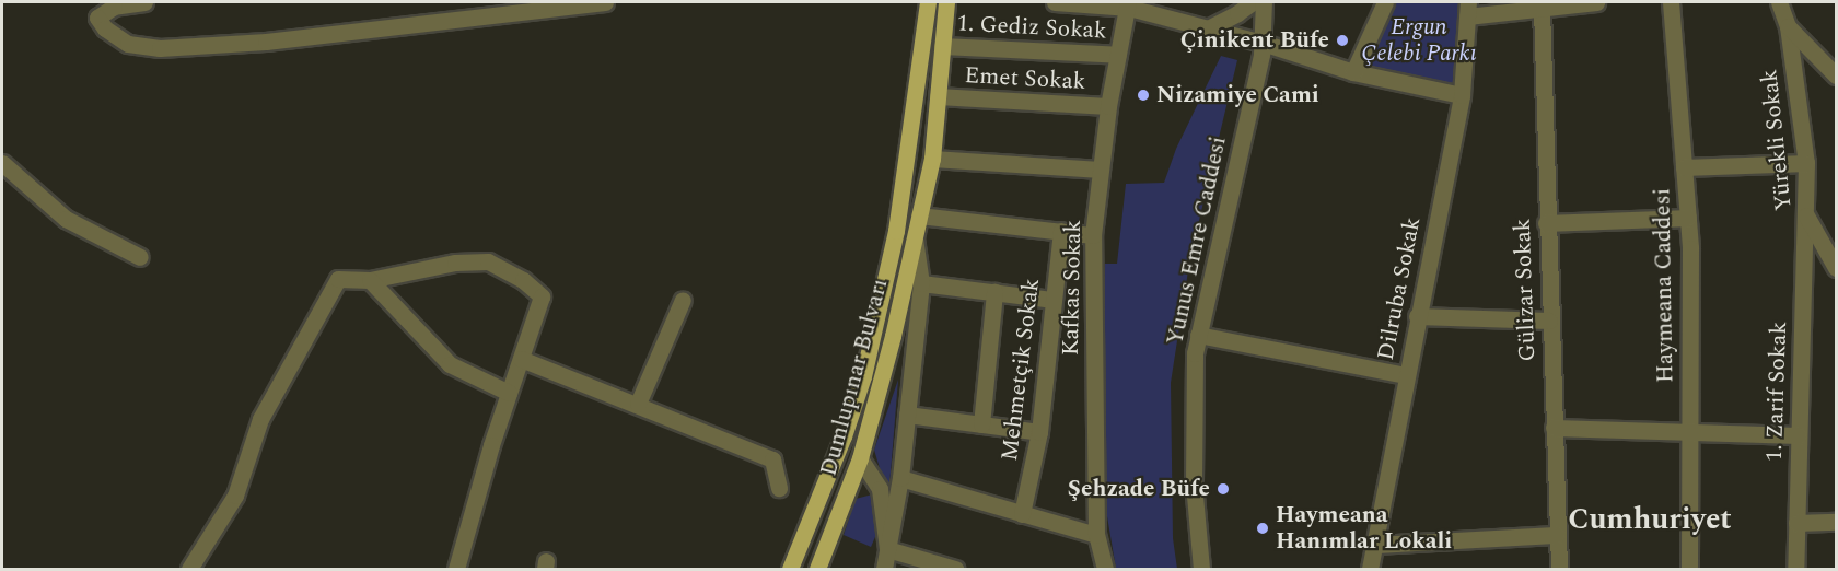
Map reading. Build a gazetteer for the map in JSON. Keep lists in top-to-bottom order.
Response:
{
  "streets": {
    "main road": ["Dumlupınar Bulvarı"],
    "street": [
      "1. Gediz Sokak",
      "Emet Sokak",
      "Yürekli Sokak",
      "Yunus Emre Caddesi",
      "Haymeana Caddesi",
      "Kafkas Sokak",
      "Dilruba Sokak",
      "Gülizar Sokak",
      "Mehmetçik Sokak",
      "1. Zarif Sokak"
    ]
  },
  "crossings": [
    ["1. Gediz Sokak", "Kafkas Sokak"],
    ["1. Gediz Sokak", "Dumlupınar Bulvarı"],
    ["Emet Sokak", "Kafkas Sokak"],
    ["Emet Sokak", "Dumlupınar Bulvarı"],
    ["Yürekli Sokak", "1. Zarif Sokak"]
  ],
  "districts": ["Cumhuriyet"],
  "parks": ["Ergun Çelebi Parkı"],
  "places": [
    "Çinikent Büfe",
    "Nizamiye Cami",
    "Şehzade Büfe",
    "Haymeana Hanımlar Lokali"
  ]
}
